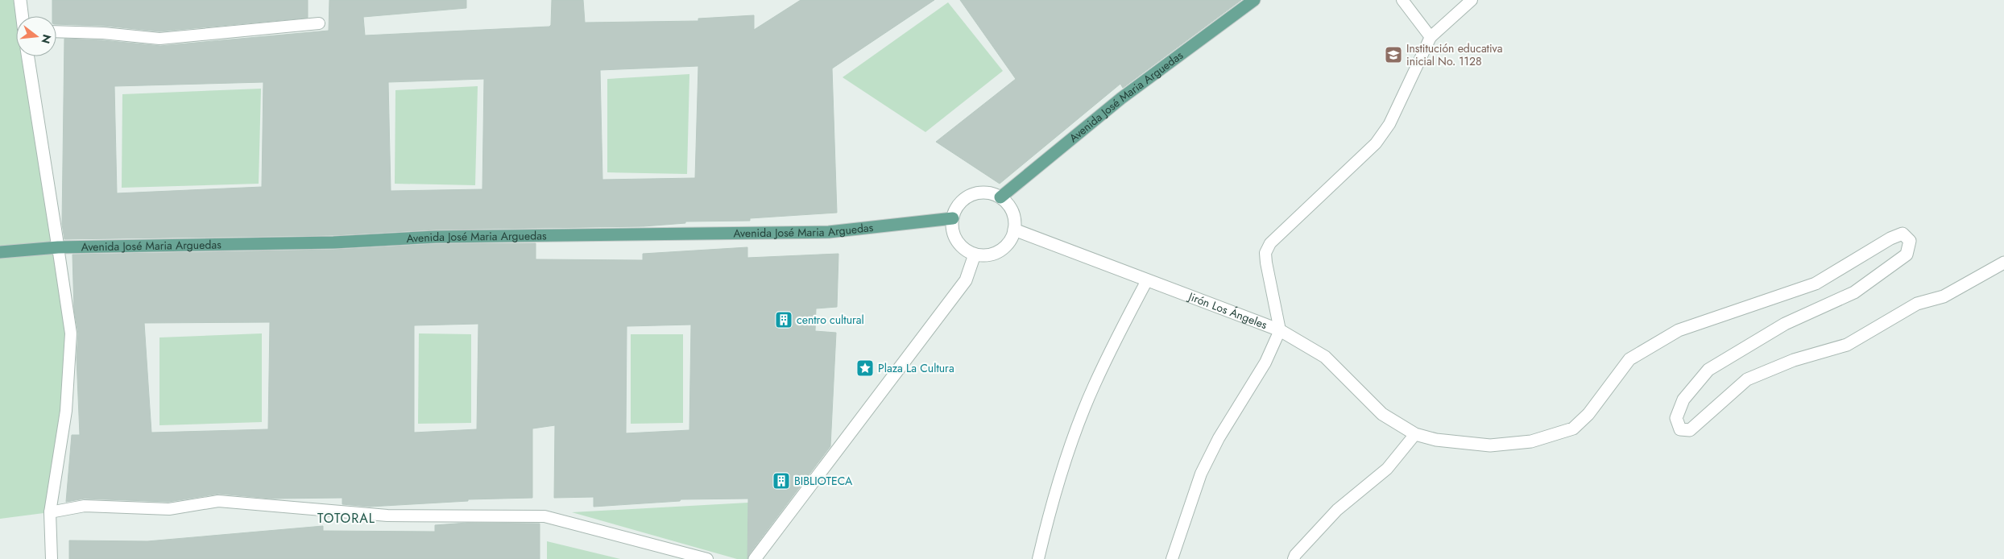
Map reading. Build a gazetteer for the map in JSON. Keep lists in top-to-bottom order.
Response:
{
  "streets": {
    "main road": ["Avenida José Maria Arguedas"],
    "street": ["Jirón Los Ángeles"]
  },
  "crossings": [
    ["Avenida José Maria Arguedas", "Jirón Los Ángeles"]
  ],
  "districts": ["TOTORAL"],
  "places": {
    "school or university": ["Institución educativa inicial No. 1128"],
    "building": ["centro cultural", "BIBLIOTECA"],
    "place": ["Plaza La Cultura"]
  },
  "north": "right"
}
